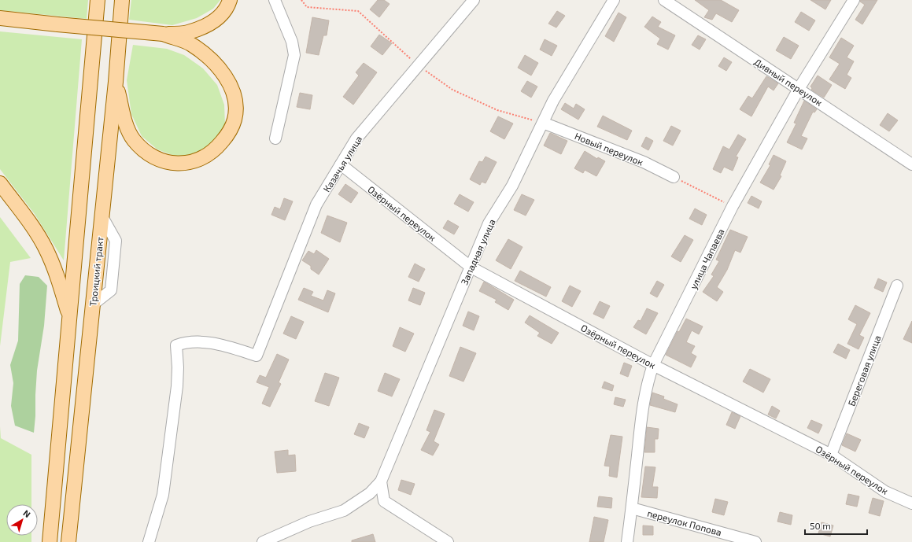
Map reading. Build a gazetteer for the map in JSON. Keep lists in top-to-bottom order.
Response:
{
  "streets": {
    "main road": ["Троицкий тракт"],
    "street": [
      "Дивный переулок",
      "Новый переулок",
      "Казачья улица",
      "Озёрный переулок",
      "Западная улица",
      "улица Чапаева",
      "Береговая улица",
      "переулок Попова"
    ]
  },
  "crossings": [
    ["Дивный переулок", "улица Чапаева"],
    ["Новый переулок", "Западная улица"],
    ["Казачья улица", "Озёрный переулок"],
    ["Озёрный переулок", "Западная улица"],
    ["Озёрный переулок", "улица Чапаева"],
    ["Озёрный переулок", "Береговая улица"],
    ["улица Чапаева", "переулок Попова"]
  ],
  "scale_bar": "50 m",
  "north": "top right"
}
